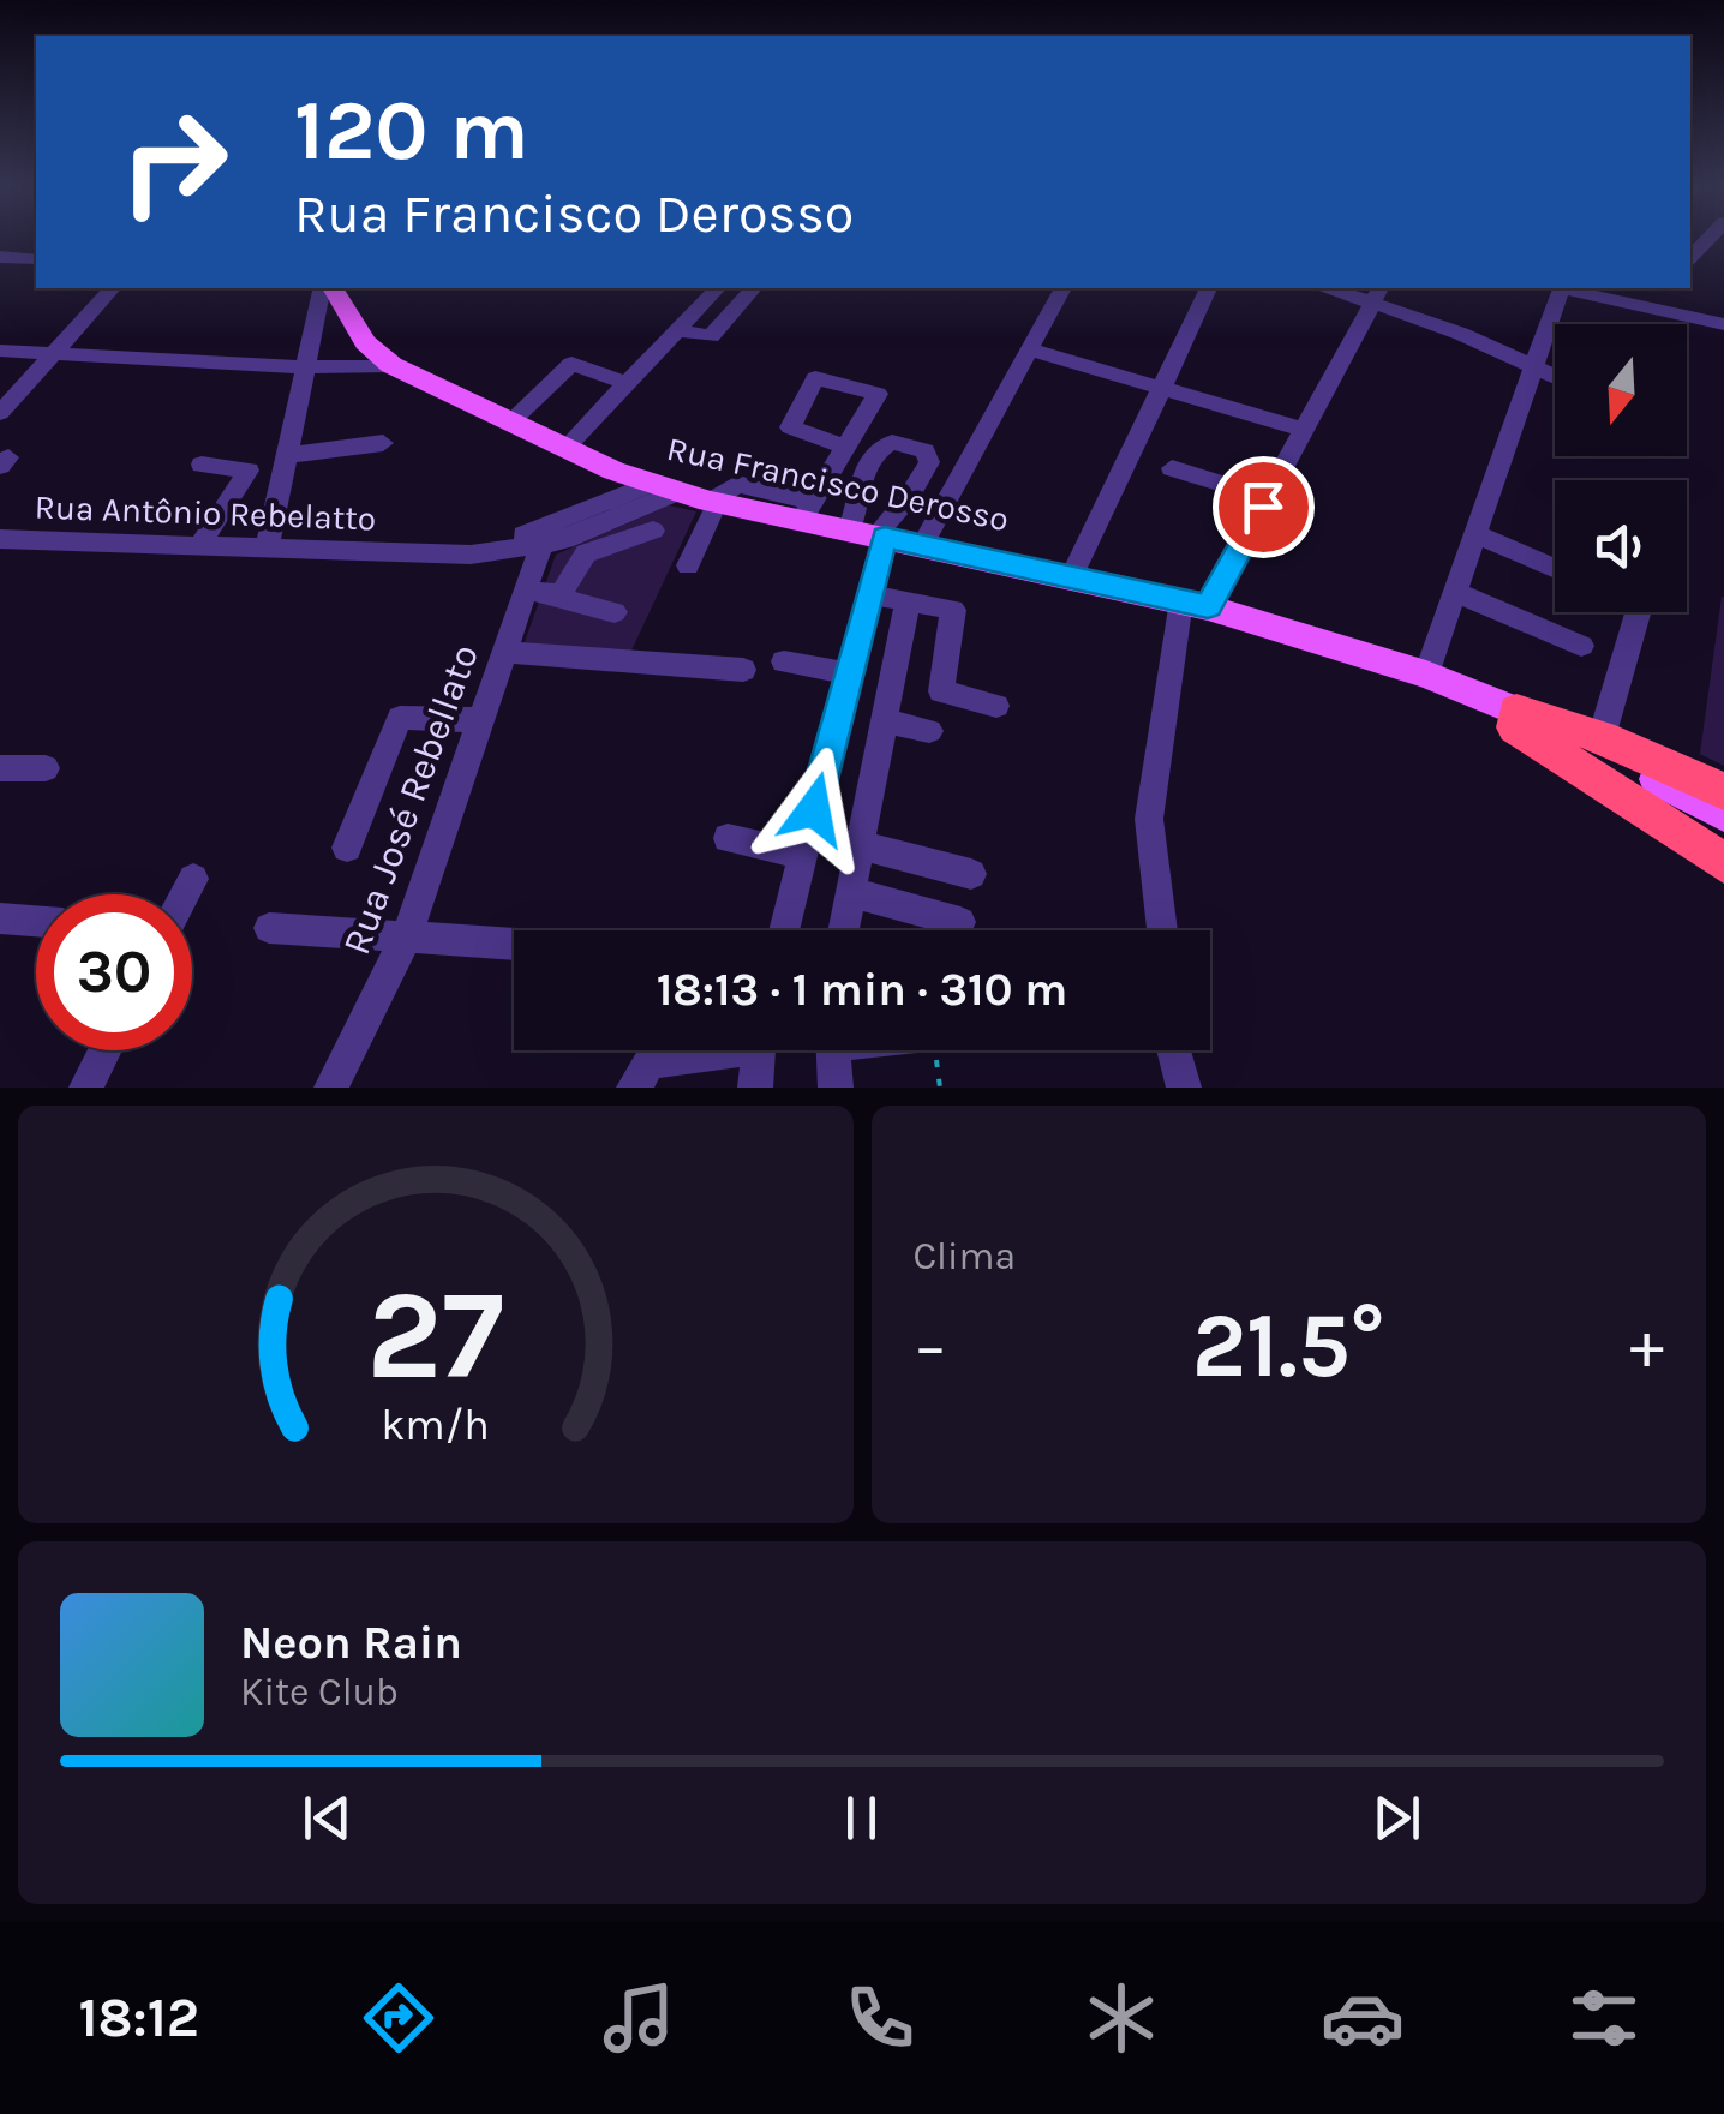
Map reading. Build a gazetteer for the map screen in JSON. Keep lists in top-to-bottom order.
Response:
{
  "streets": {
    "main road": ["Rua Francisco Derosso"],
    "street": ["Rua Antônio Rebelatto", "Rua José Rebellato"]
  },
  "crossings": [
    ["Rua Francisco Derosso", "Rua Antônio Rebelatto"],
    ["Rua Antônio Rebelatto", "Rua José Rebellato"]
  ],
  "north": "bottom",
  "page": {
    "turn": ["120 m", "Rua Francisco Derosso"],
    "limit": "30",
    "trip": "18:13 · 1 min · 310 m",
    "tile": "Clima",
    "heat": ["−", "21.5°", "+"],
    "song": ["Neon Rain", "Kite Club"],
    "tabs": "18:12",
    "gauge": ["27", "km/h"]
  }
}
